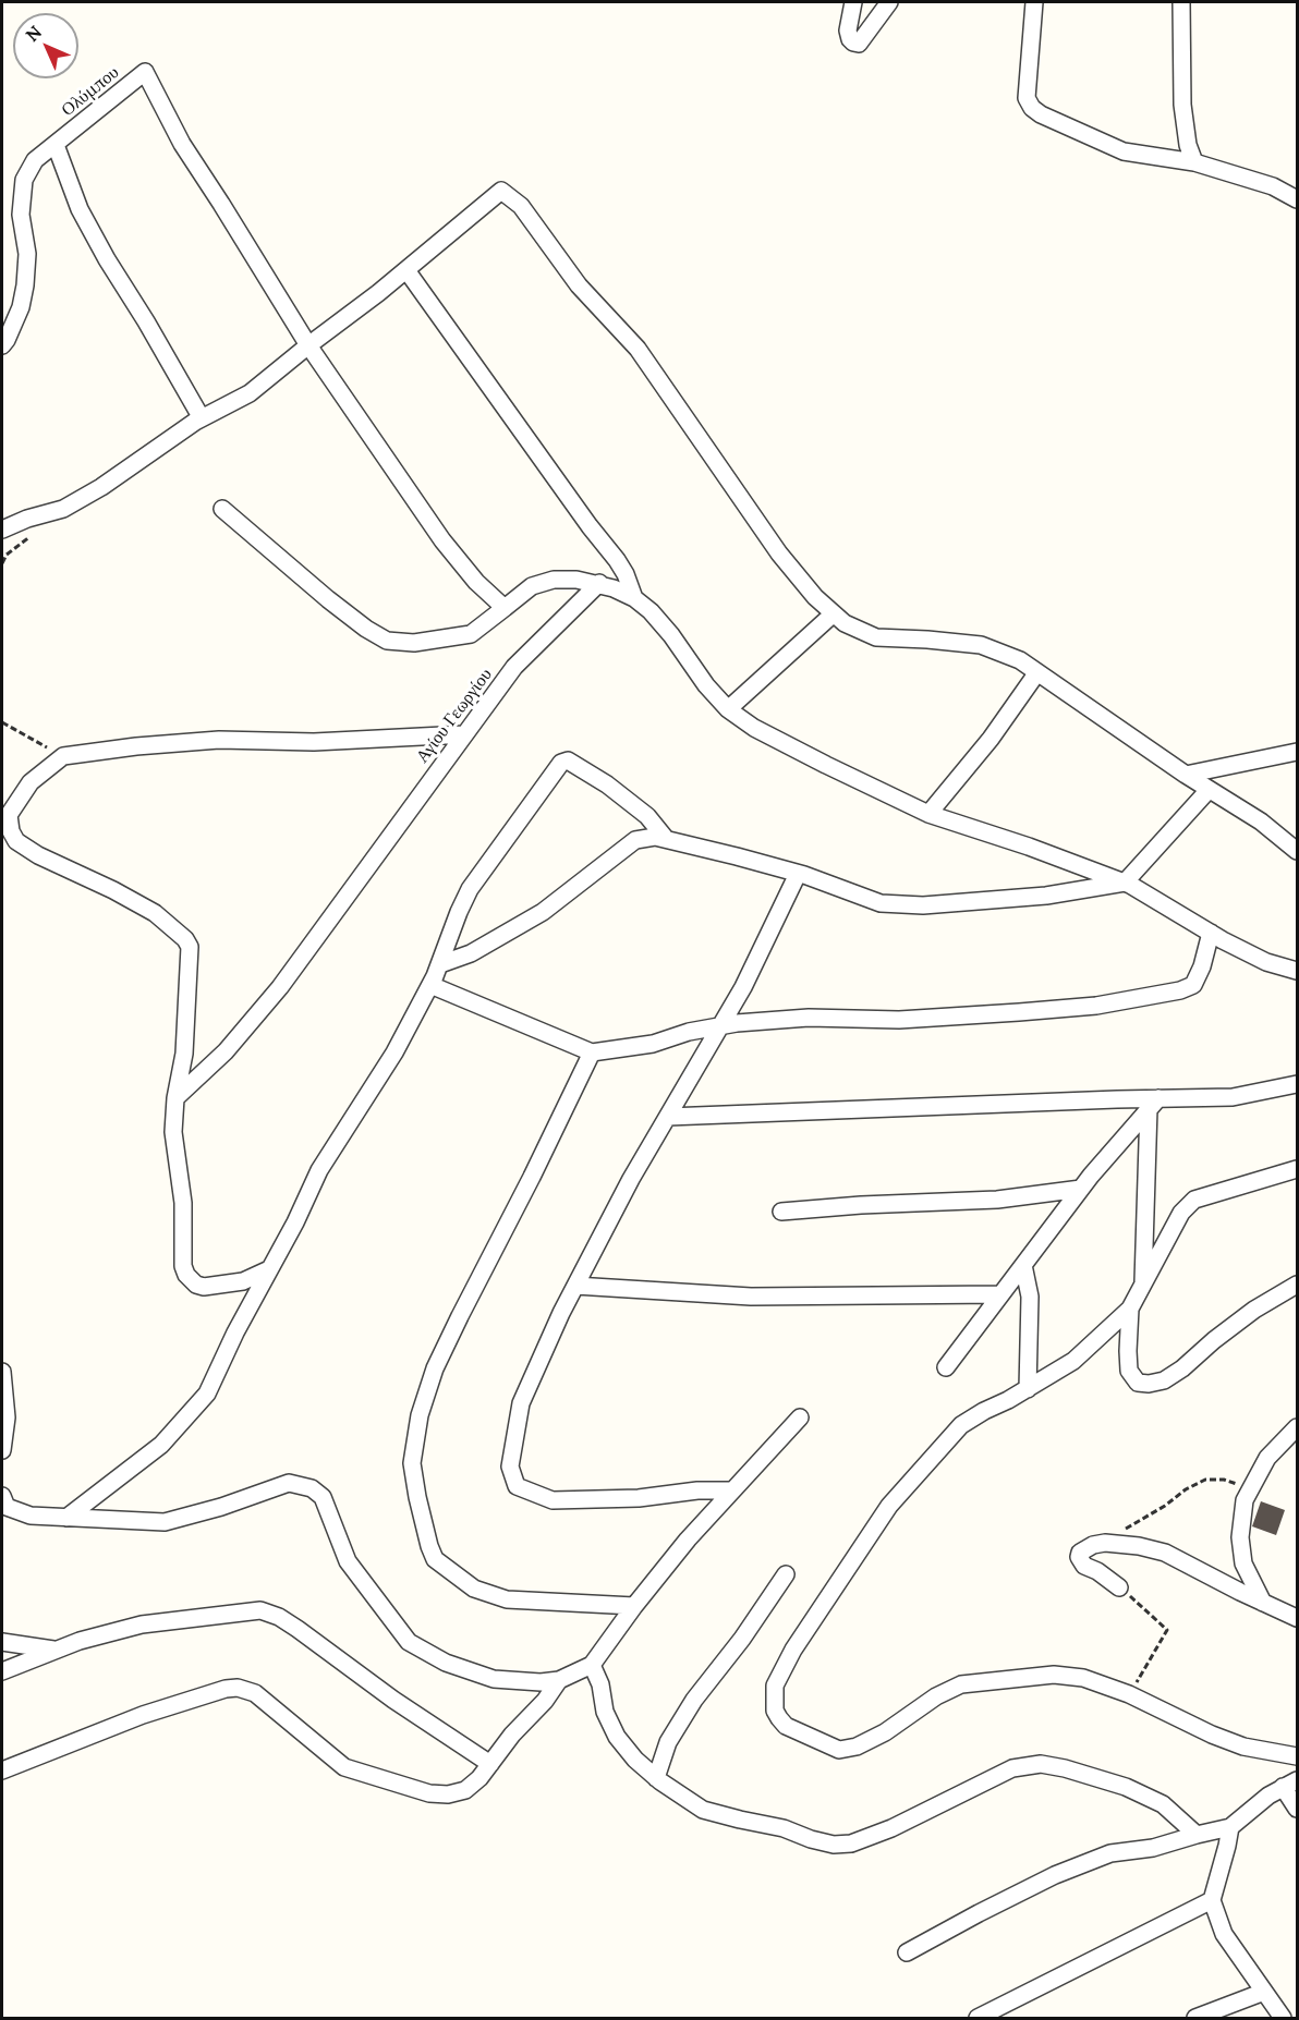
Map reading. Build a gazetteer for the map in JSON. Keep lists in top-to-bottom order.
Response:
{
  "streets": {
    "street": ["Ολύμπου", "Αγίου Γεωργίου"]
  },
  "north": "top left"
}
